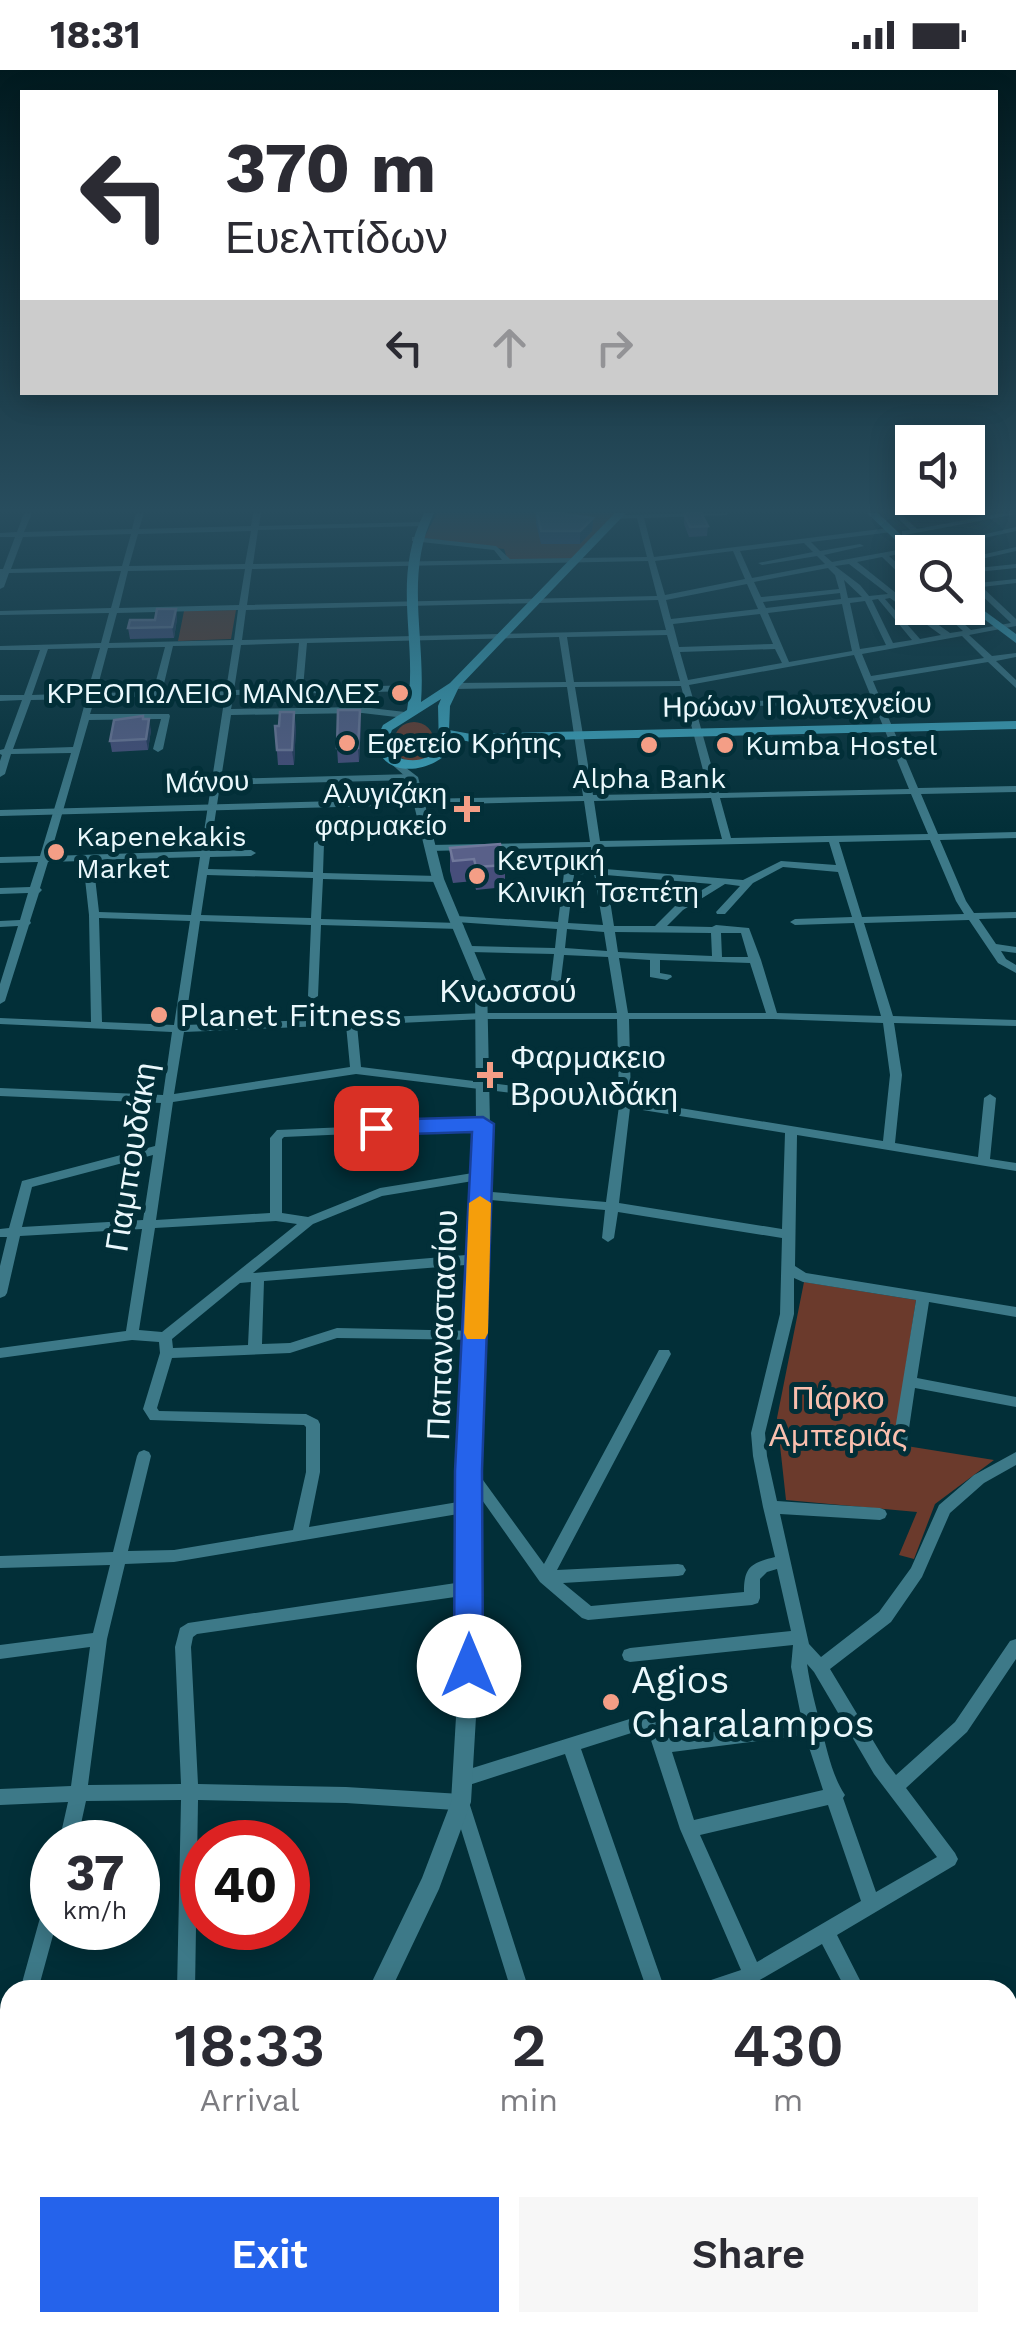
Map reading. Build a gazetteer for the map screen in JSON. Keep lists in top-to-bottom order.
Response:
{
  "streets": {
    "street": [
      "Μάνου",
      "Κνωσσού",
      "Γιαμπουδάκη",
      "Παπαναστασίου"
    ]
  },
  "crossings": [
    ["Μάνου", "Γιαμπουδάκη"],
    ["Μάνου", "Παπαναστασίου"],
    ["Κνωσσού", "Γιαμπουδάκη"],
    ["Κνωσσού", "Παπαναστασίου"]
  ],
  "parks": ["Πάρκο Αμπεριάς"],
  "places": {
    "other": [
      "ΚΡΕΟΠΩΛΕΙΟ ΜΑΝΩΛΕΣ",
      "Εφετείο Κρήτης",
      "Alpha Bank",
      "Kumba Hostel",
      "Kapenekakis Market",
      "Κεντρική Κλινική Τσεπέτη",
      "Planet Fitness",
      "Agios Charalampos"
    ],
    "health": ["Αλυγιζάκη φαρμακείο", "Φαρμακειο Βρουλιδάκη"]
  },
  "page": {
    "status": "18:31",
    "turn": ["370 m", "Ευελπίδων"],
    "speed": "37 km/h",
    "limit": "40",
    "eta": [
      "18:33",
      "Arrival",
      "2",
      "min",
      "430",
      "m"
    ],
    "buttons": ["Exit", "Share"]
  }
}
